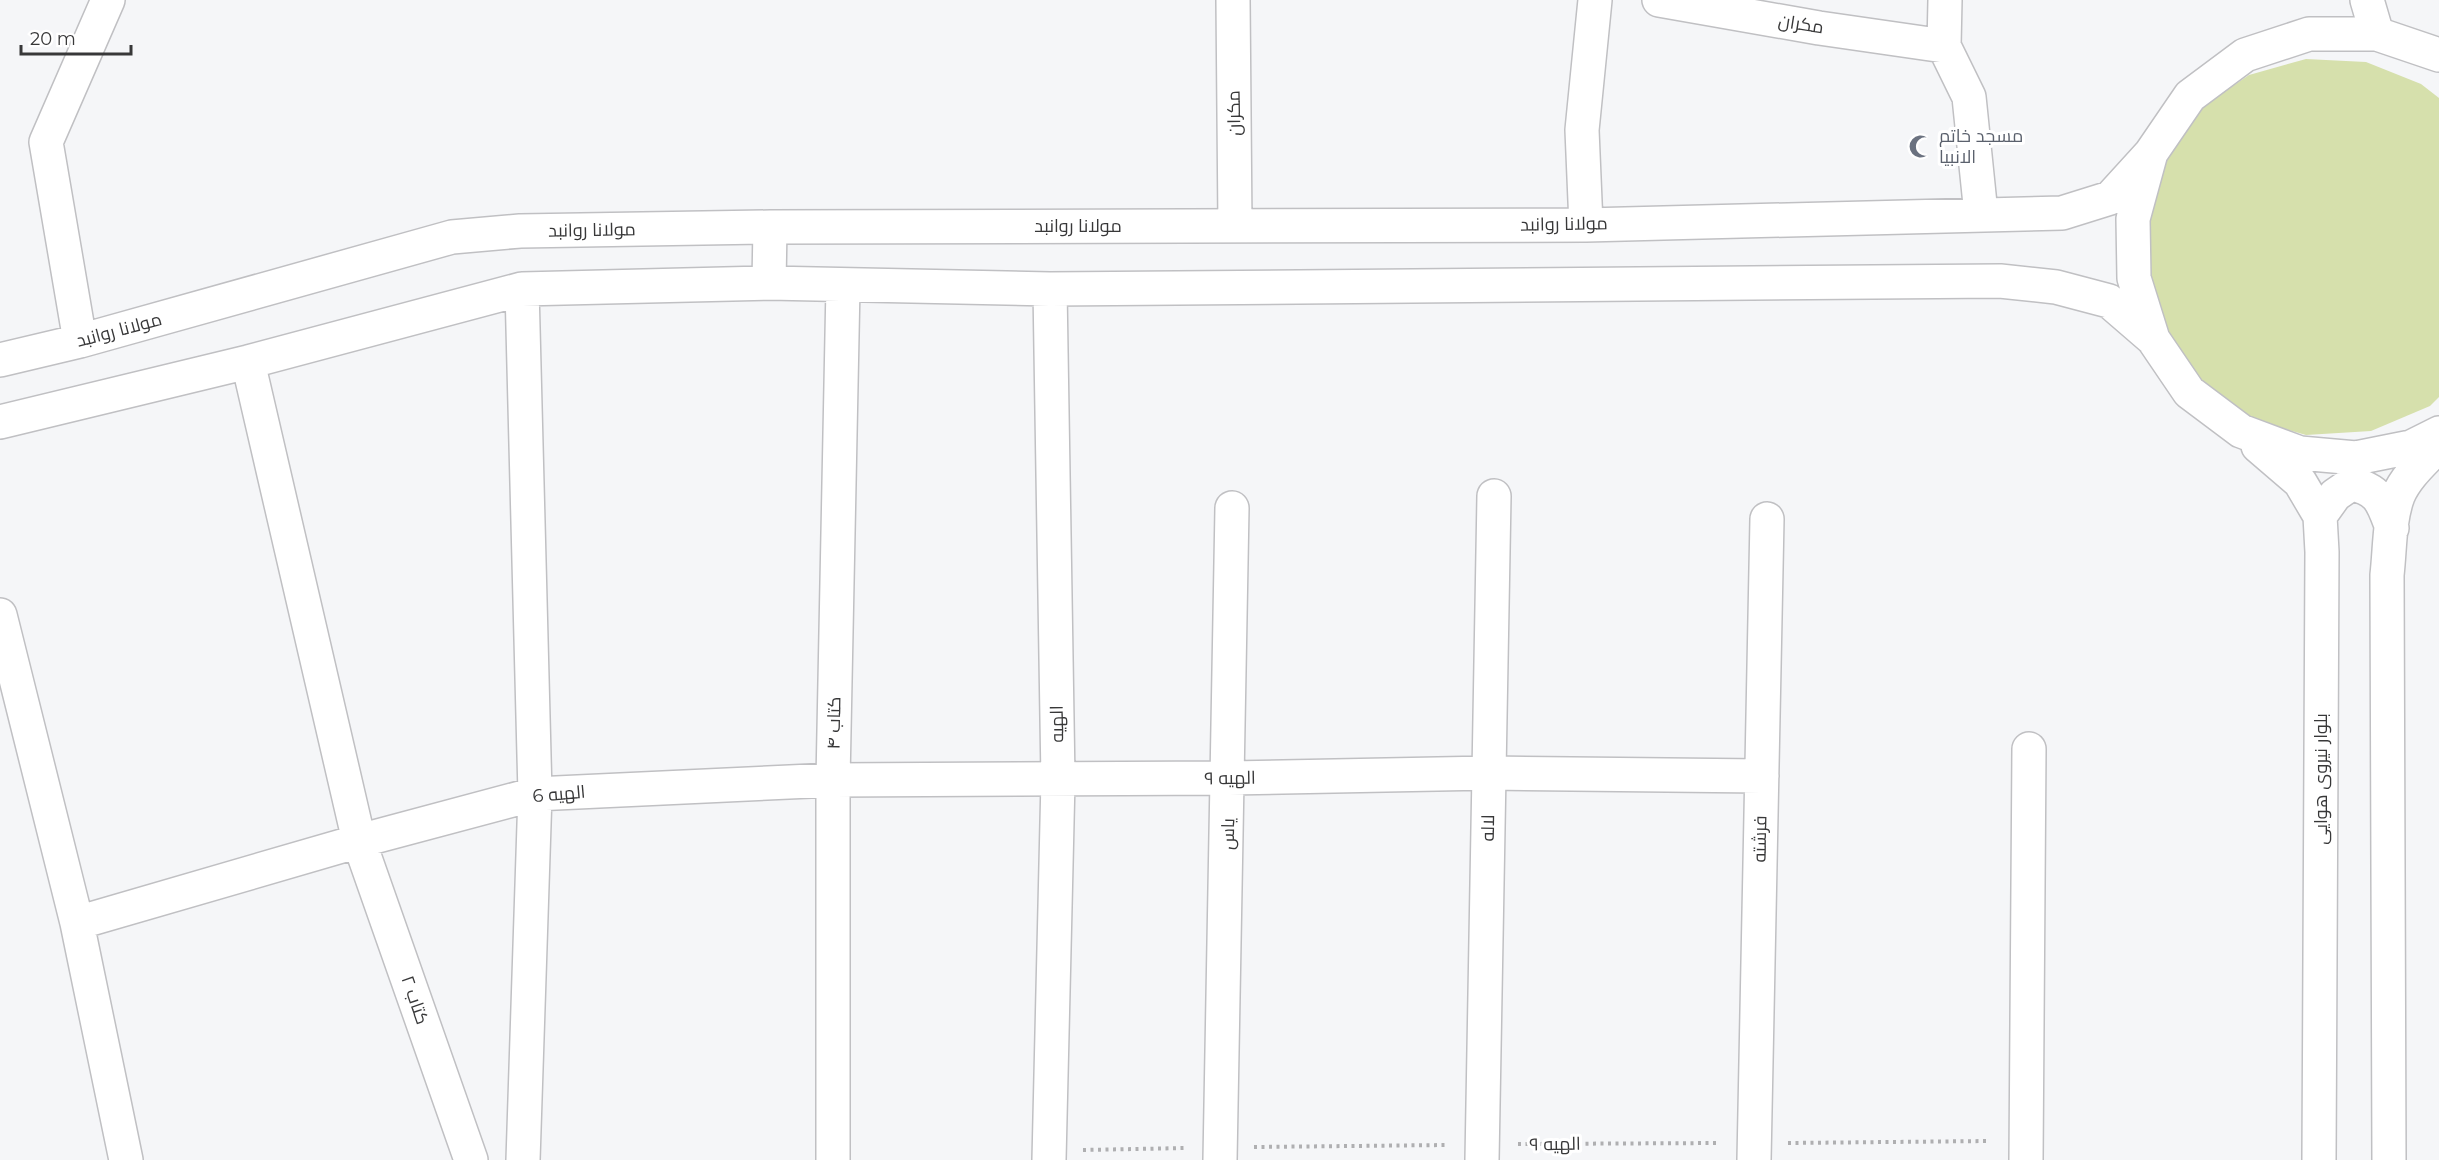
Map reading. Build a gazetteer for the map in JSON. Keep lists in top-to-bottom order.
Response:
{
  "streets": {
    "street": [
      "مکران",
      "مولانا روانبد",
      "کتاب ۴",
      "الهیه",
      "الهیه ۹",
      "بلوار نیروی هوایی",
      "الهیه 6",
      "لاله",
      "یاس",
      "فرشته",
      "کتاب ۲"
    ]
  },
  "crossings": [
    ["مکران", "مولانا روانبد"],
    ["کتاب ۴", "الهیه 6"],
    ["الهیه", "الهیه ۹"],
    ["الهیه", "الهیه 6"],
    ["الهیه ۹", "الهیه 6"],
    ["الهیه ۹", "لاله"],
    ["الهیه ۹", "یاس"],
    ["الهیه ۹", "فرشته"],
    ["الهیه 6", "کتاب ۲"]
  ],
  "places": {
    "mosque": ["مسجد خاتم الانبیا"]
  },
  "scale_bar": "20 m"
}
